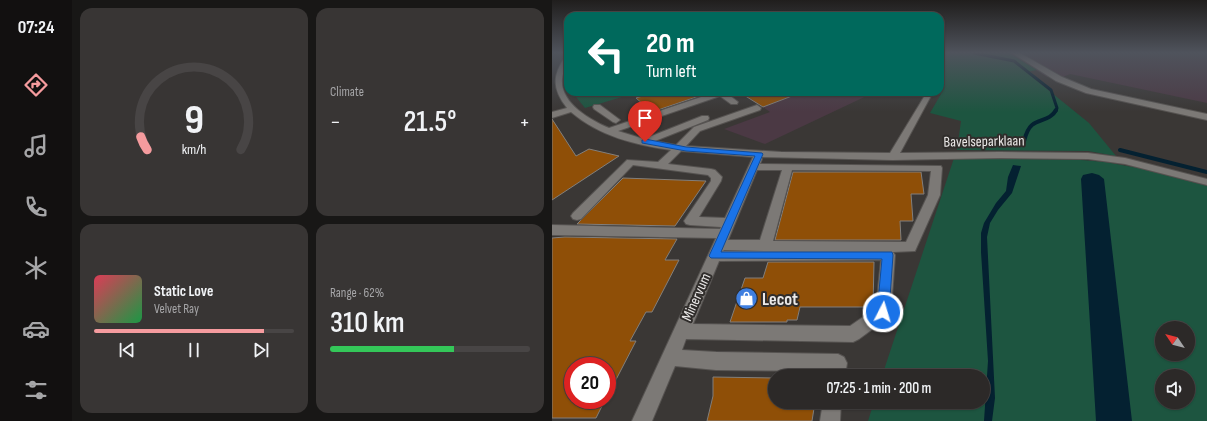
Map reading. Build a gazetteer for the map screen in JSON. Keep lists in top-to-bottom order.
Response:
{
  "streets": {
    "street": ["Bavelseparklaan", "Minervum"]
  },
  "crossings": [
    ["Bavelseparklaan", "Minervum"]
  ],
  "places": {
    "shop": ["Lecot"]
  },
  "north": "top left",
  "page": {
    "tabs": "07:24",
    "tile": [
      "Climate",
      ["Range · 62%", "310 km"]
    ],
    "turn": ["20 m", "Turn left"],
    "heat": ["−", "21.5°", "+"],
    "song": ["Static Love", "Velvet Ray"],
    "limit": "20",
    "trip": "07:25 · 1 min · 200 m",
    "gauge": ["9", "km/h"]
  }
}
